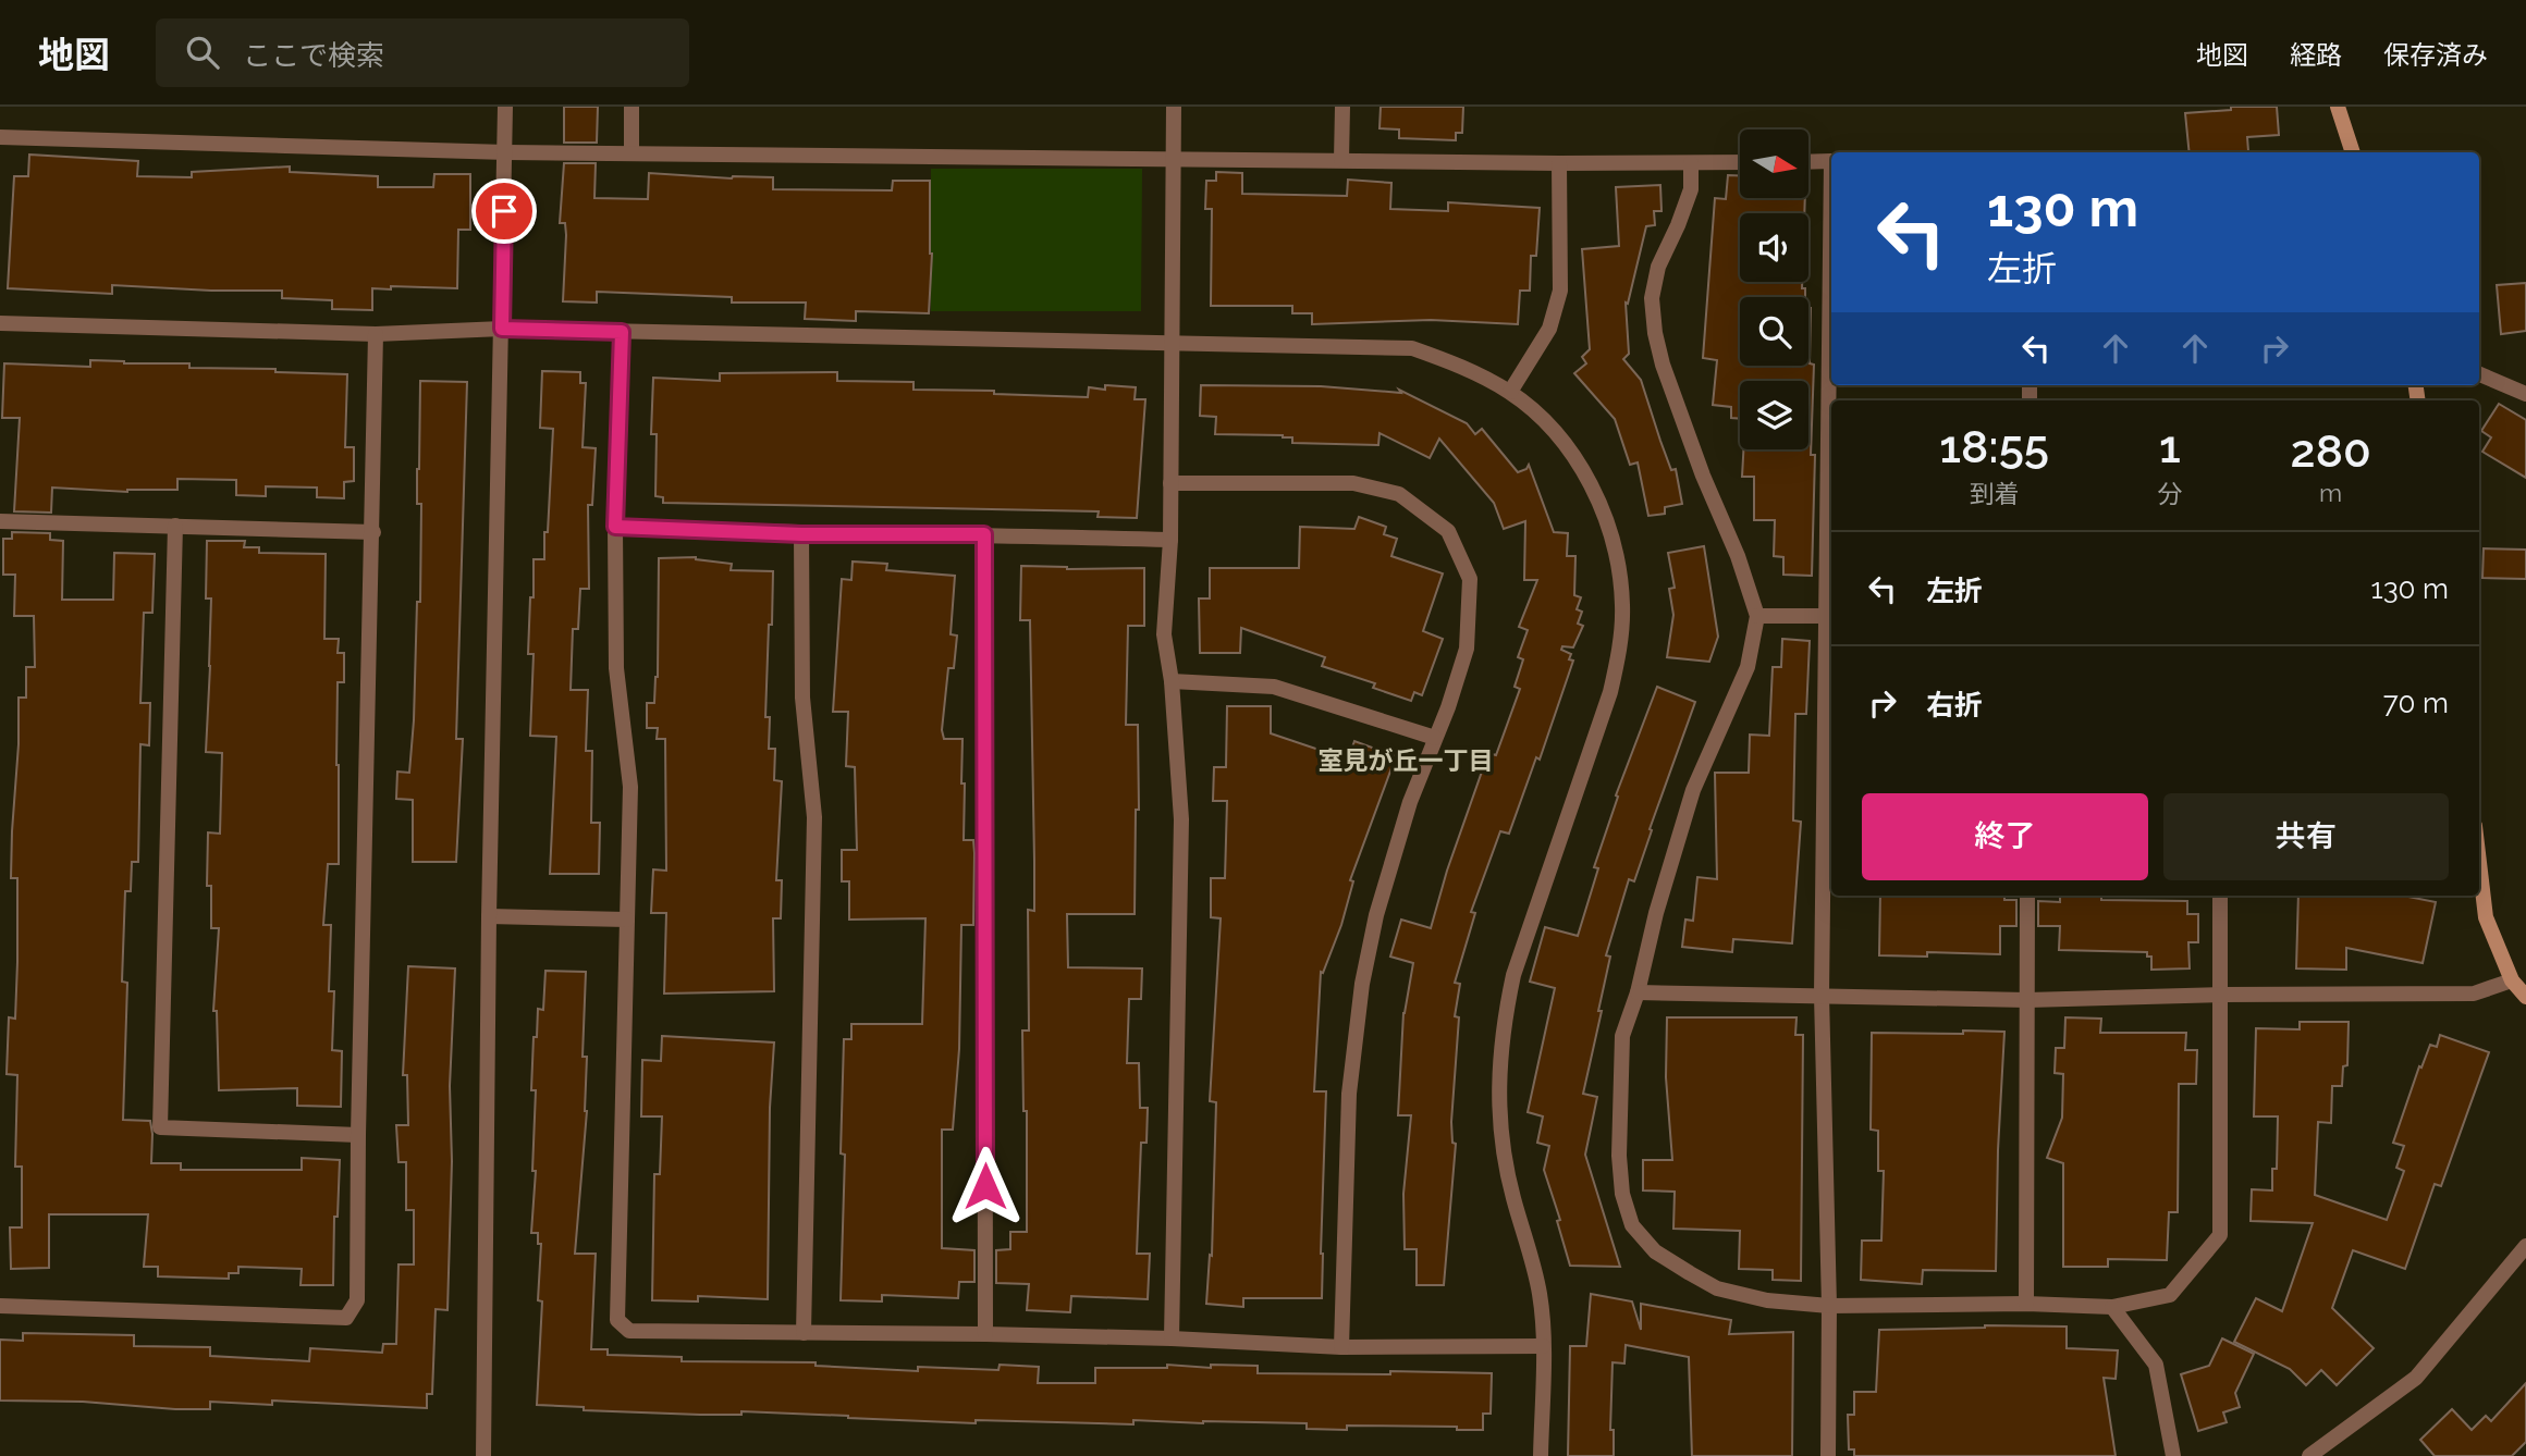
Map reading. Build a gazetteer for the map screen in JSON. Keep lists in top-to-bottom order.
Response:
{
  "districts": ["室見が丘一丁目"],
  "north": "right",
  "page": {
    "header": "地図",
    "search": "ここで検索",
    "nav": ["地図", "経路", "保存済み"],
    "turn": ["130 m", "左折"],
    "eta": [
      "18:55",
      "到着",
      "1",
      "分",
      "280",
      "m"
    ],
    "list": [
      {
        "name": "左折",
        "value": "130 m"
      },
      {
        "name": "右折",
        "value": "70 m"
      }
    ],
    "buttons": ["終了", "共有"]
  }
}
